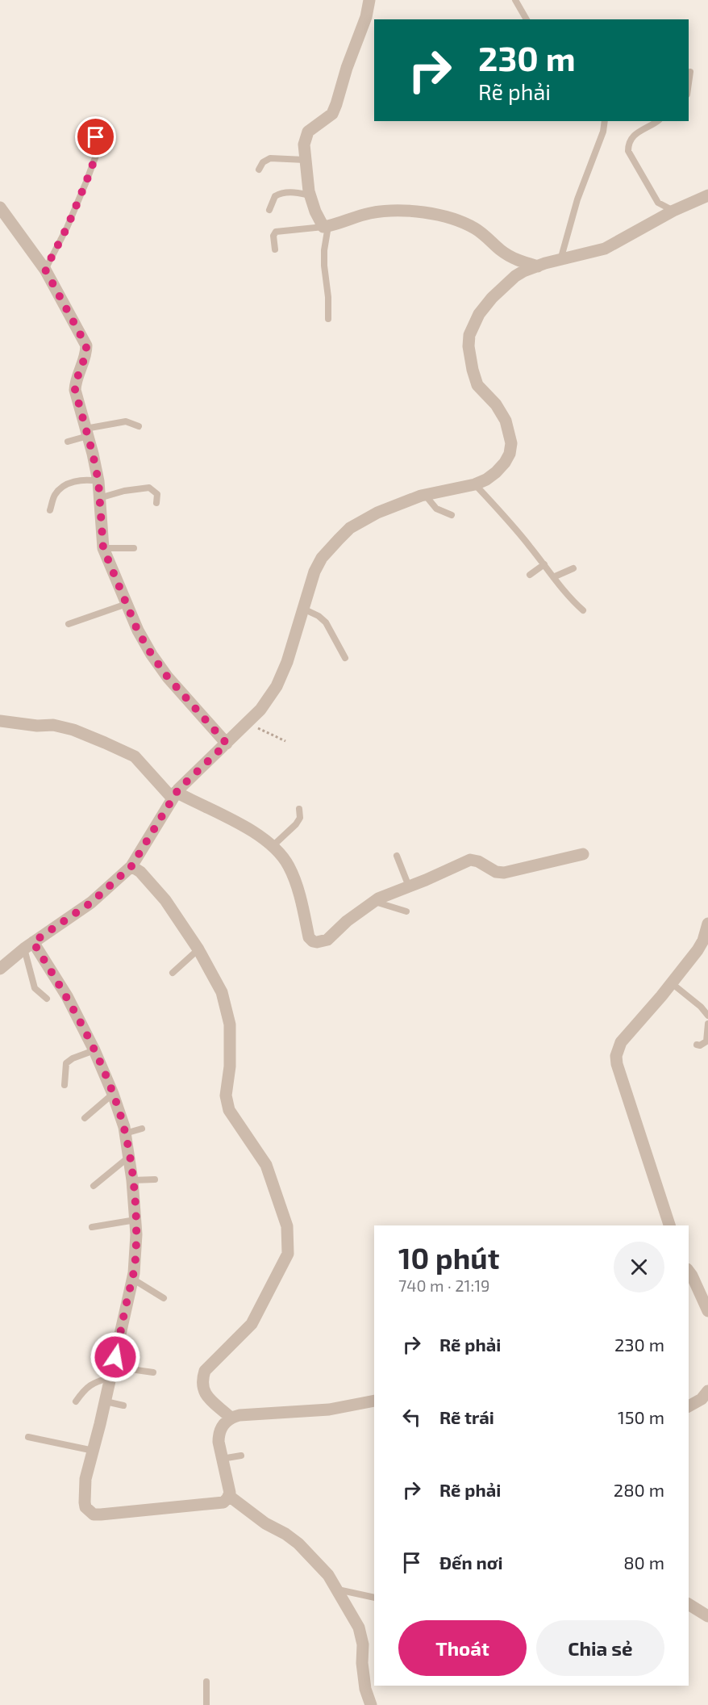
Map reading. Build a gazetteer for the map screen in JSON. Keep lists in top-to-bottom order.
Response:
{
  "page": {
    "turn": ["230 m", "Rẽ phải"],
    "heading": ["10 phút", "740 m · 21:19"],
    "list": [
      {
        "name": "Rẽ phải",
        "value": "230 m"
      },
      {
        "name": "Rẽ trái",
        "value": "150 m"
      },
      {
        "name": "Rẽ phải",
        "value": "280 m"
      },
      {
        "name": "Đến nơi",
        "value": "80 m"
      }
    ],
    "buttons": ["Thoát", "Chia sẻ"]
  }
}
